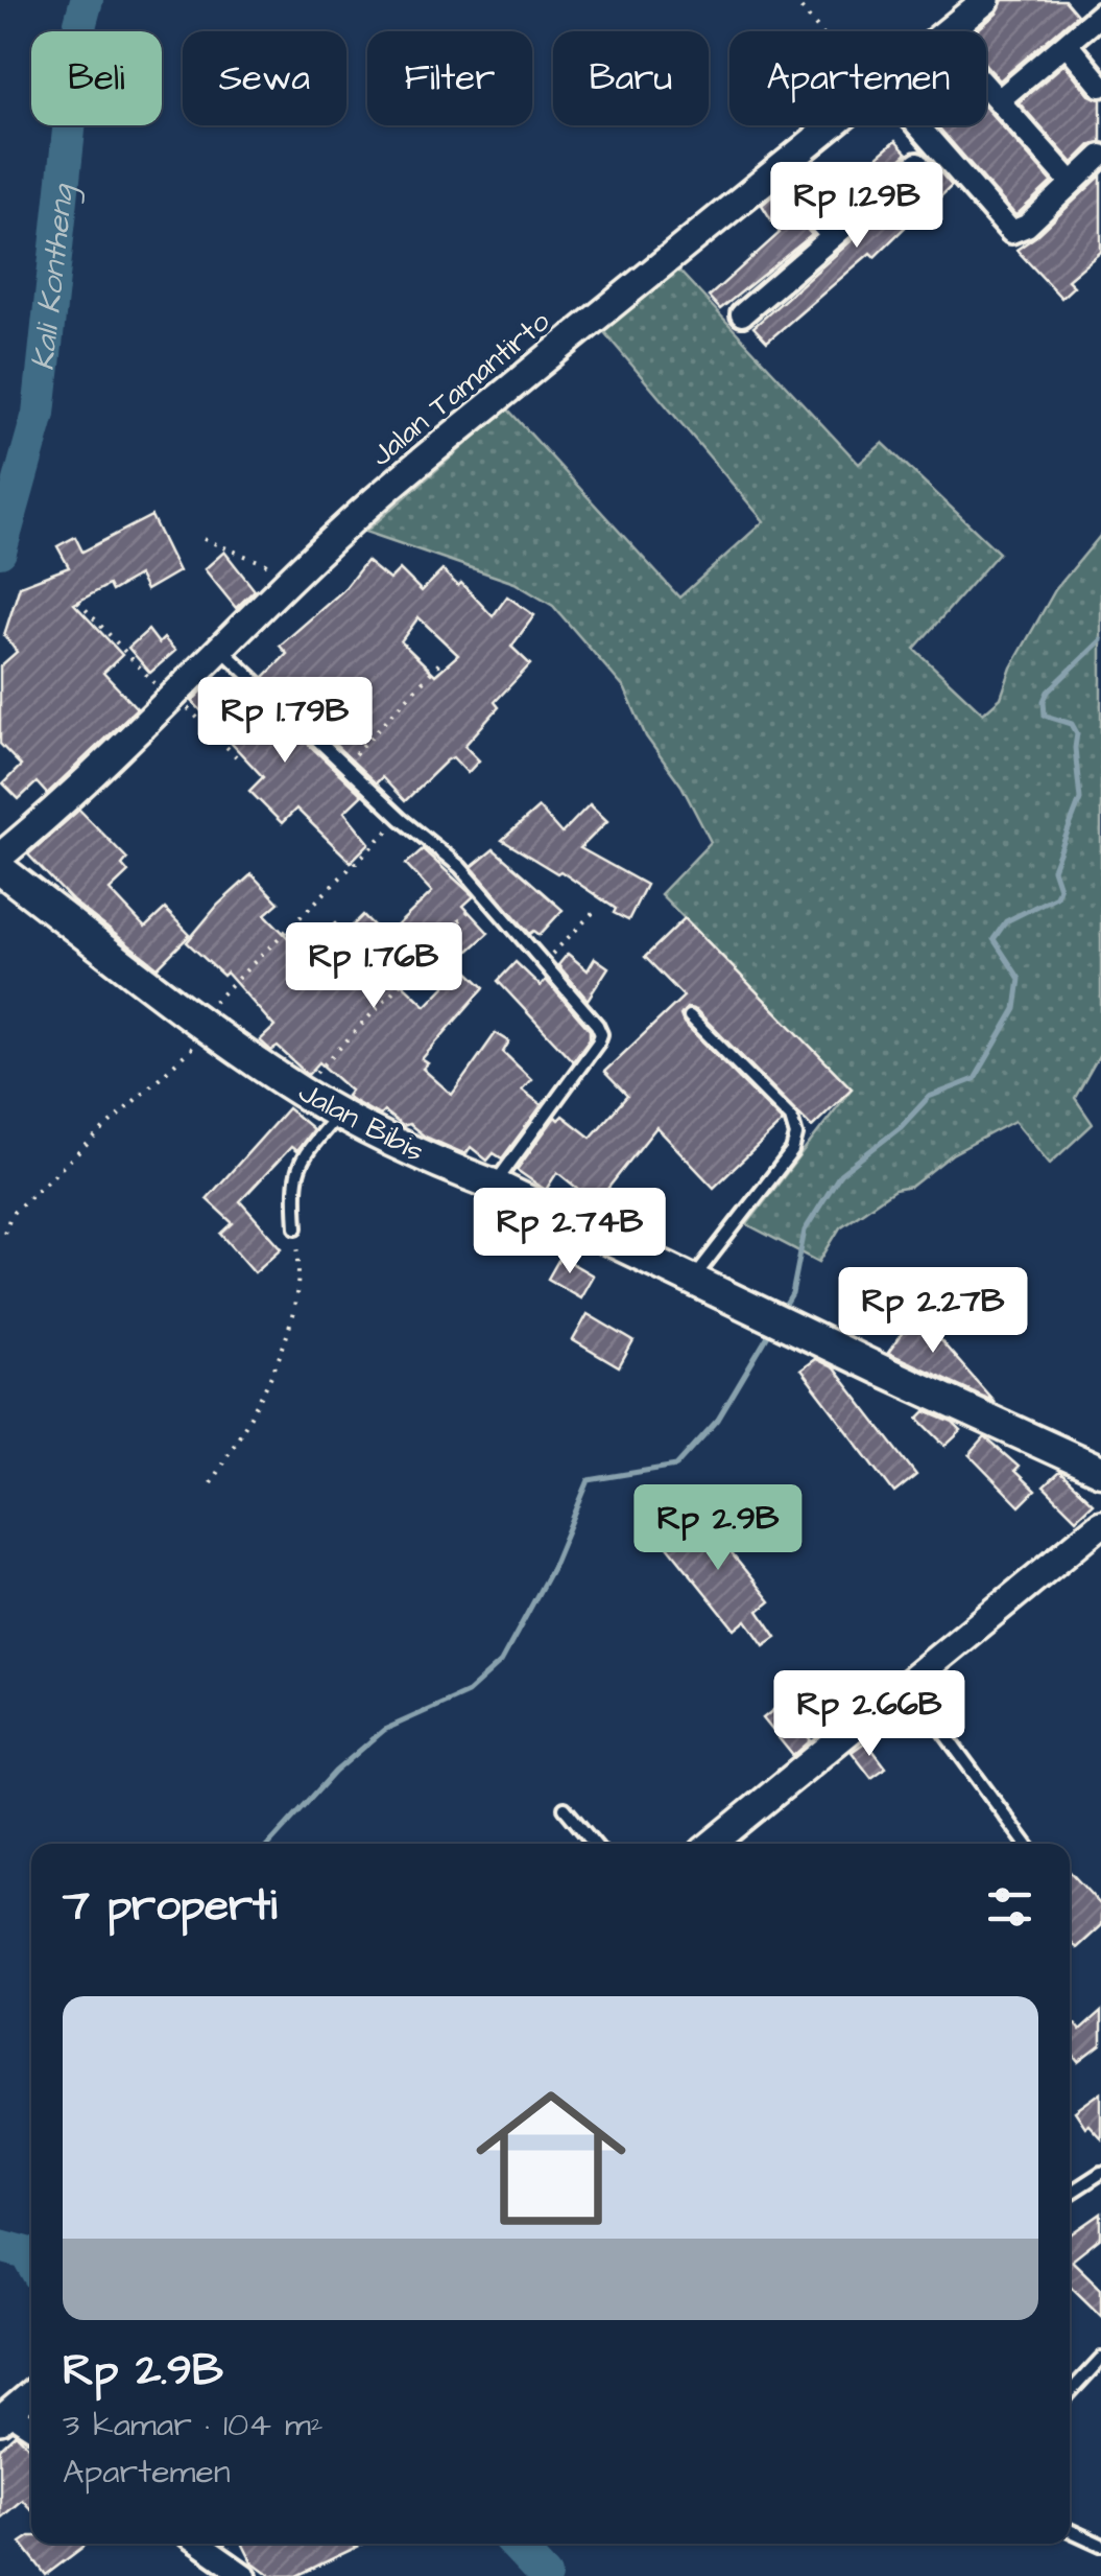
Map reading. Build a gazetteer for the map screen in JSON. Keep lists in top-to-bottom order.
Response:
{
  "streets": {
    "main road": ["Jalan Bibis"],
    "street": ["Jalan Tamantirto"]
  },
  "water": ["Kali Kontheng"],
  "page": {
    "chip": [
      "Beli",
      "Sewa",
      "Filter",
      "Baru",
      "Apartemen"
    ],
    "price": [
      "Rp 1.29B",
      "Rp 1.79B",
      "Rp 1.76B",
      "Rp 2.74B",
      "Rp 2.27B",
      "Rp 2.9B",
      "Rp 2.66B"
    ],
    "heading": "7 properti",
    "list": [
      {
        "name": "Rp 2.9B",
        "note": "3 kamar · 104 m² · Apartemen"
      }
    ]
  }
}
